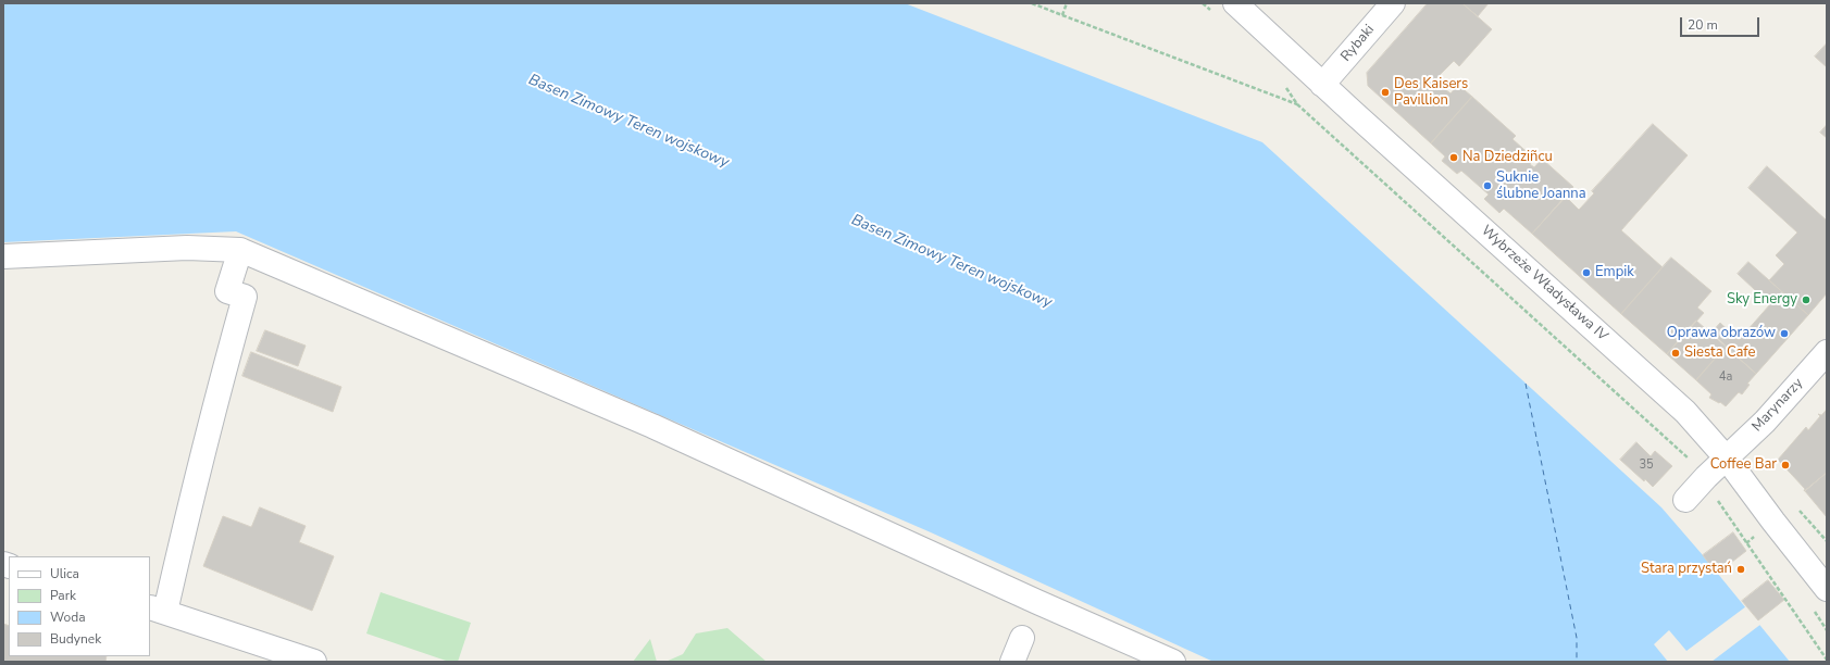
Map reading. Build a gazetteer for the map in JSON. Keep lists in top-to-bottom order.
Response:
{
  "streets": {
    "street": ["Rybaki", "Wybrzeże Władysława IV", "Marynarzy"]
  },
  "crossings": [
    ["Rybaki", "Wybrzeże Władysława IV"],
    ["Wybrzeże Władysława IV", "Marynarzy"]
  ],
  "water": ["Basen Zimowy Teren wojskowy"],
  "places": [
    "Des Kaisers Pavillion",
    "Na Dziedziñcu",
    "Suknie ślubne Joanna",
    "Empik",
    "Sky Energy",
    "Oprawa obrazów",
    "Siesta Cafe",
    "Coffee Bar",
    "Stara przystań"
  ],
  "house_numbers": ["4a", "35"],
  "legend": [
    "Ulica",
    "Park",
    "Woda",
    "Budynek"
  ],
  "scale_bar": "20 m"
}
